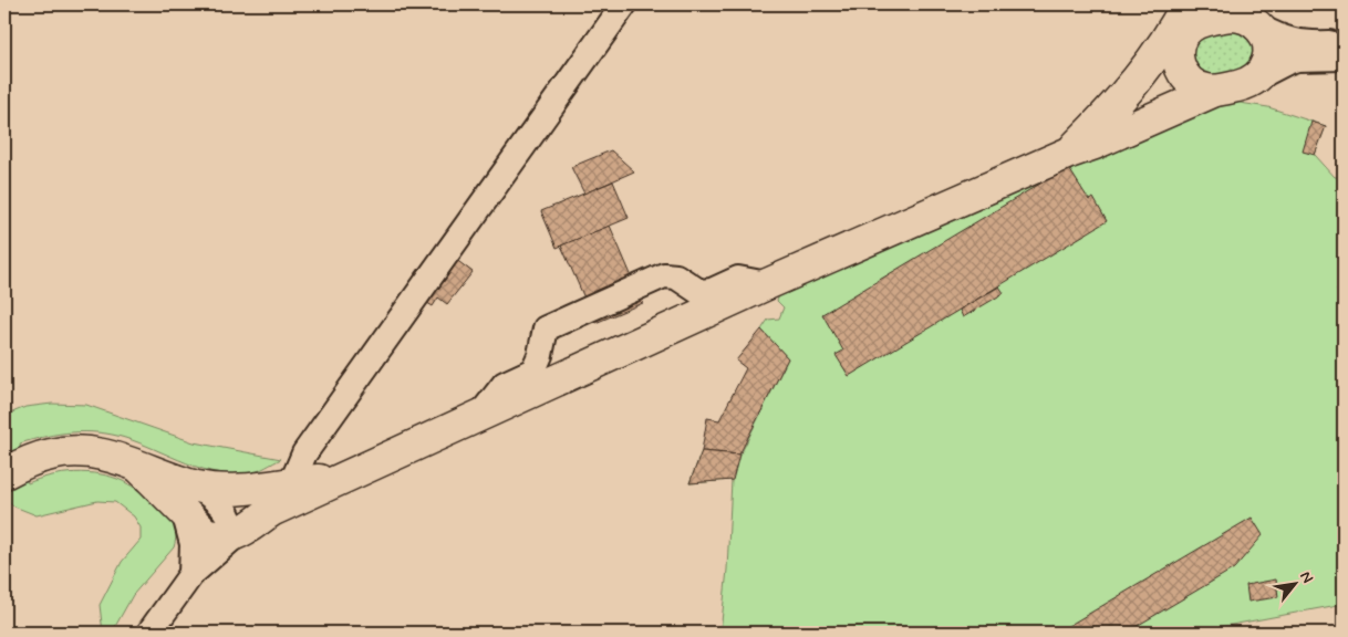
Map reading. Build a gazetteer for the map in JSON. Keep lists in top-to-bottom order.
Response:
{
  "north": "top right"
}
